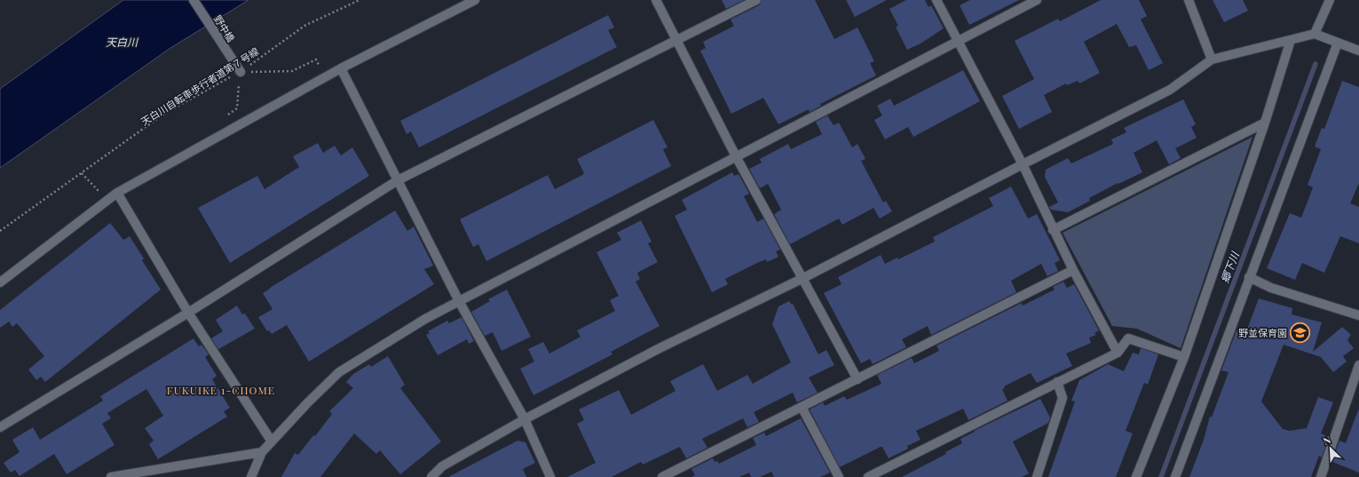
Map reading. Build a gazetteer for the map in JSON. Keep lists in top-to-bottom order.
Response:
{
  "streets": {
    "street": ["野中橋"],
    "path": ["天白川自転車歩行者道第７号線"]
  },
  "crossings": [
    ["野中橋", "天白川自転車歩行者道第７号線"]
  ],
  "districts": ["FUKUIKE 1-CHOME"],
  "water": ["天白川", "郷下川"],
  "places": {
    "school or university": ["野並保育園"]
  },
  "north": "top left"
}
